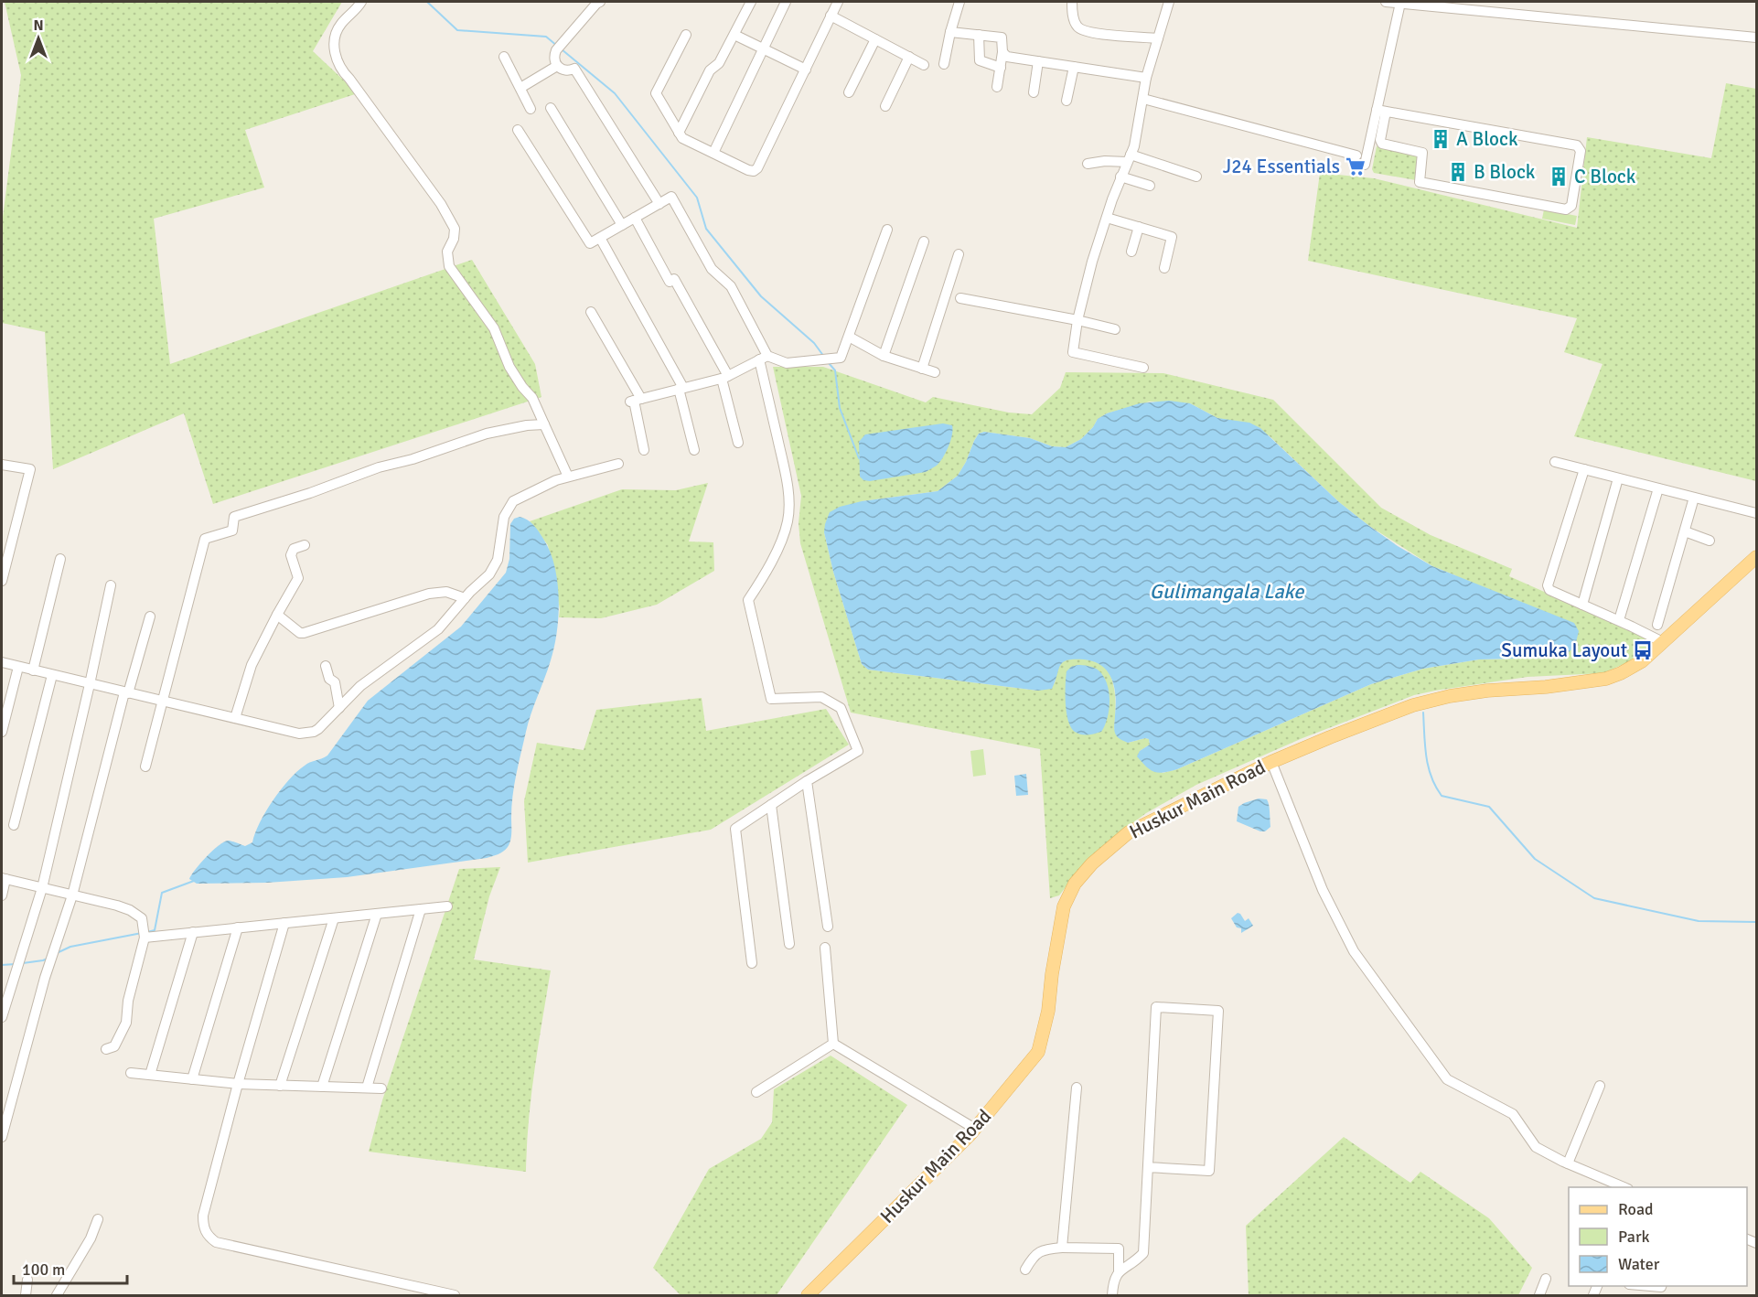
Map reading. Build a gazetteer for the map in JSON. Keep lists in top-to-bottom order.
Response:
{
  "streets": {
    "main road": ["Huskur Main Road"]
  },
  "water": ["Gulimangala Lake"],
  "places": {
    "building": ["A Block", "B Block", "C Block"],
    "supermarket": ["J24 Essentials"],
    "bus stop": ["Sumuka Layout"]
  },
  "legend": ["Road", "Park", "Water"],
  "scale_bar": "100 m",
  "north": "top"
}
